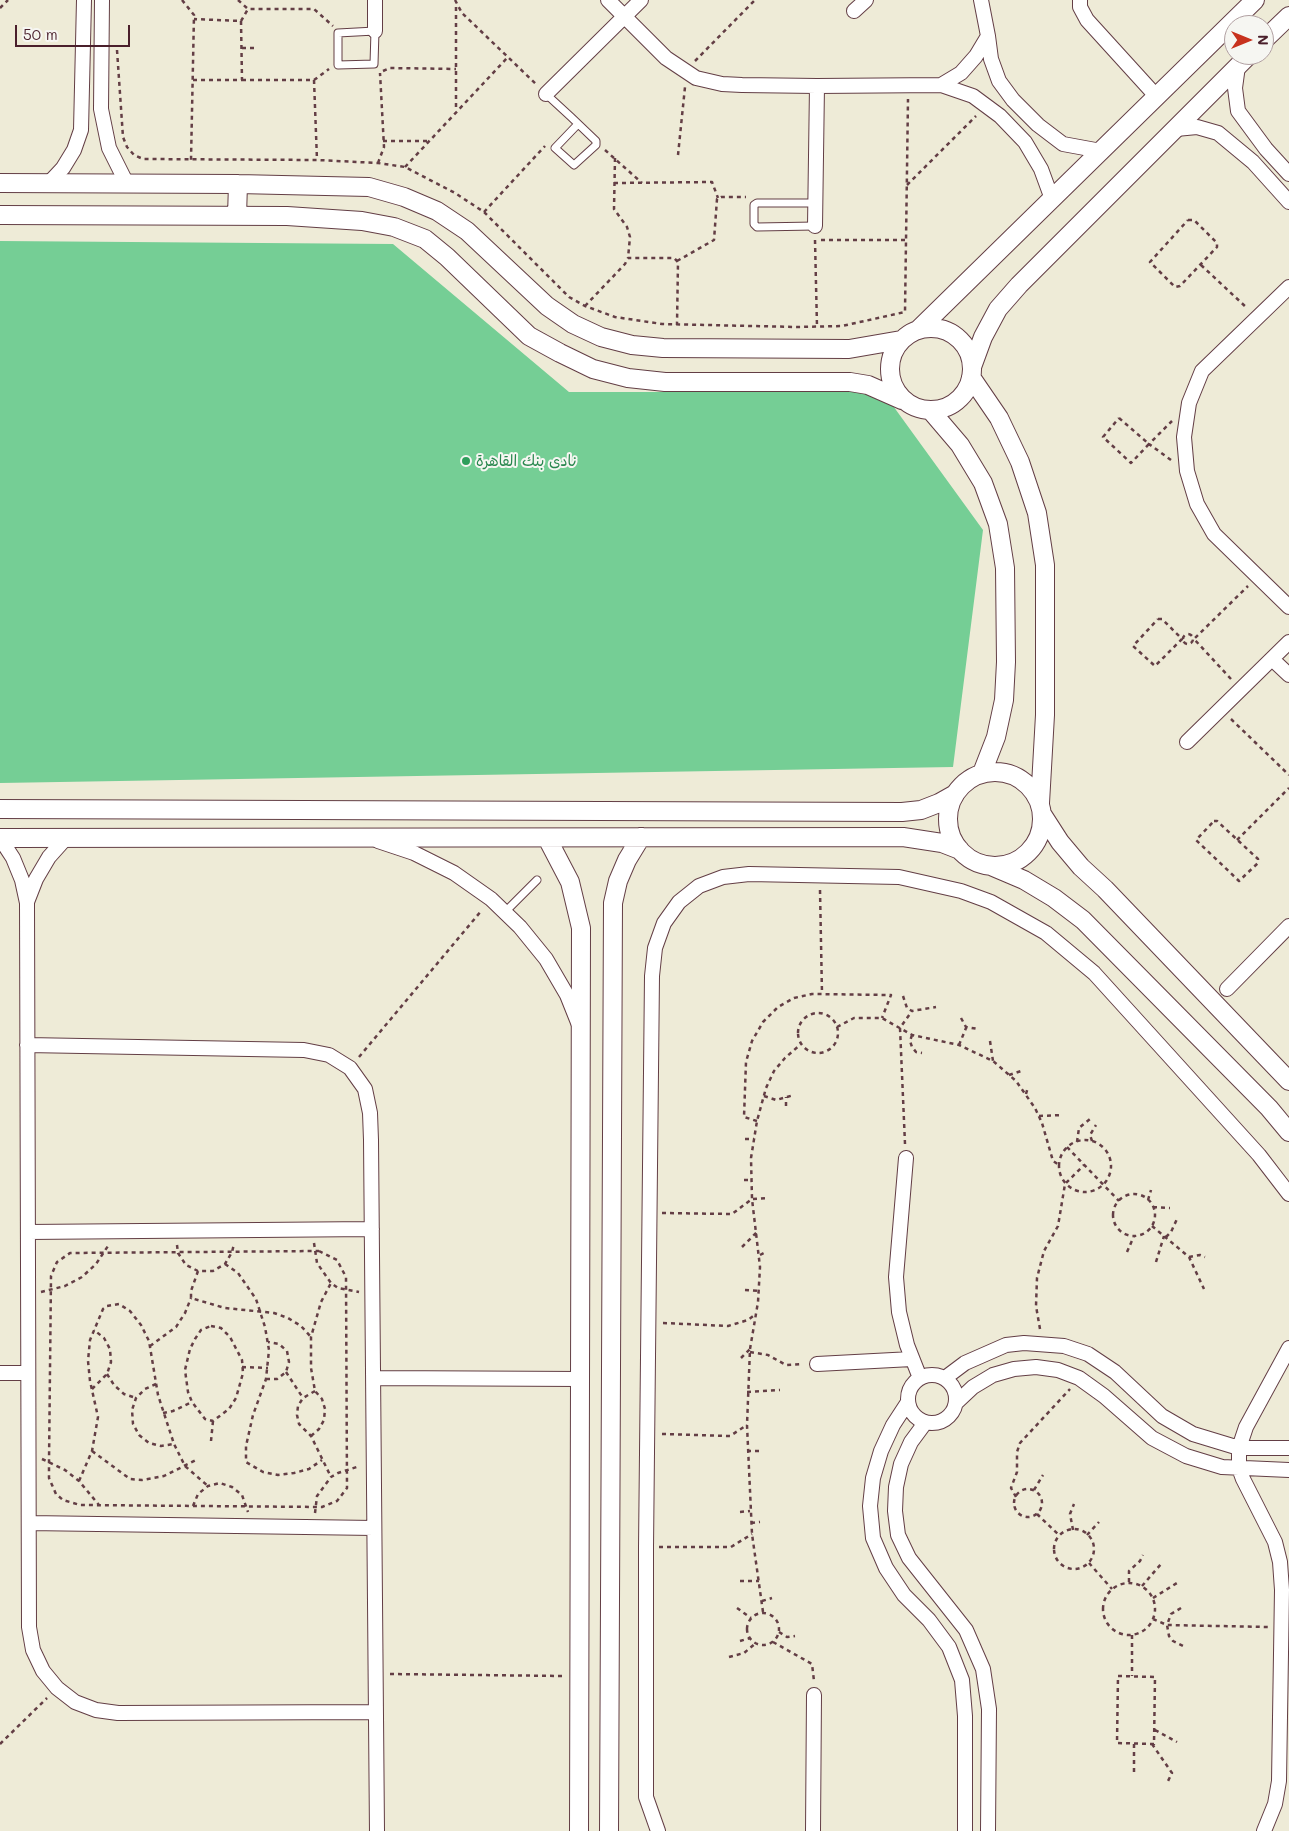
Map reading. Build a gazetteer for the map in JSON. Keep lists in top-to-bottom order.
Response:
{
  "places": ["نادى بنك القاهرة"],
  "scale_bar": "50 m",
  "north": "right"
}
